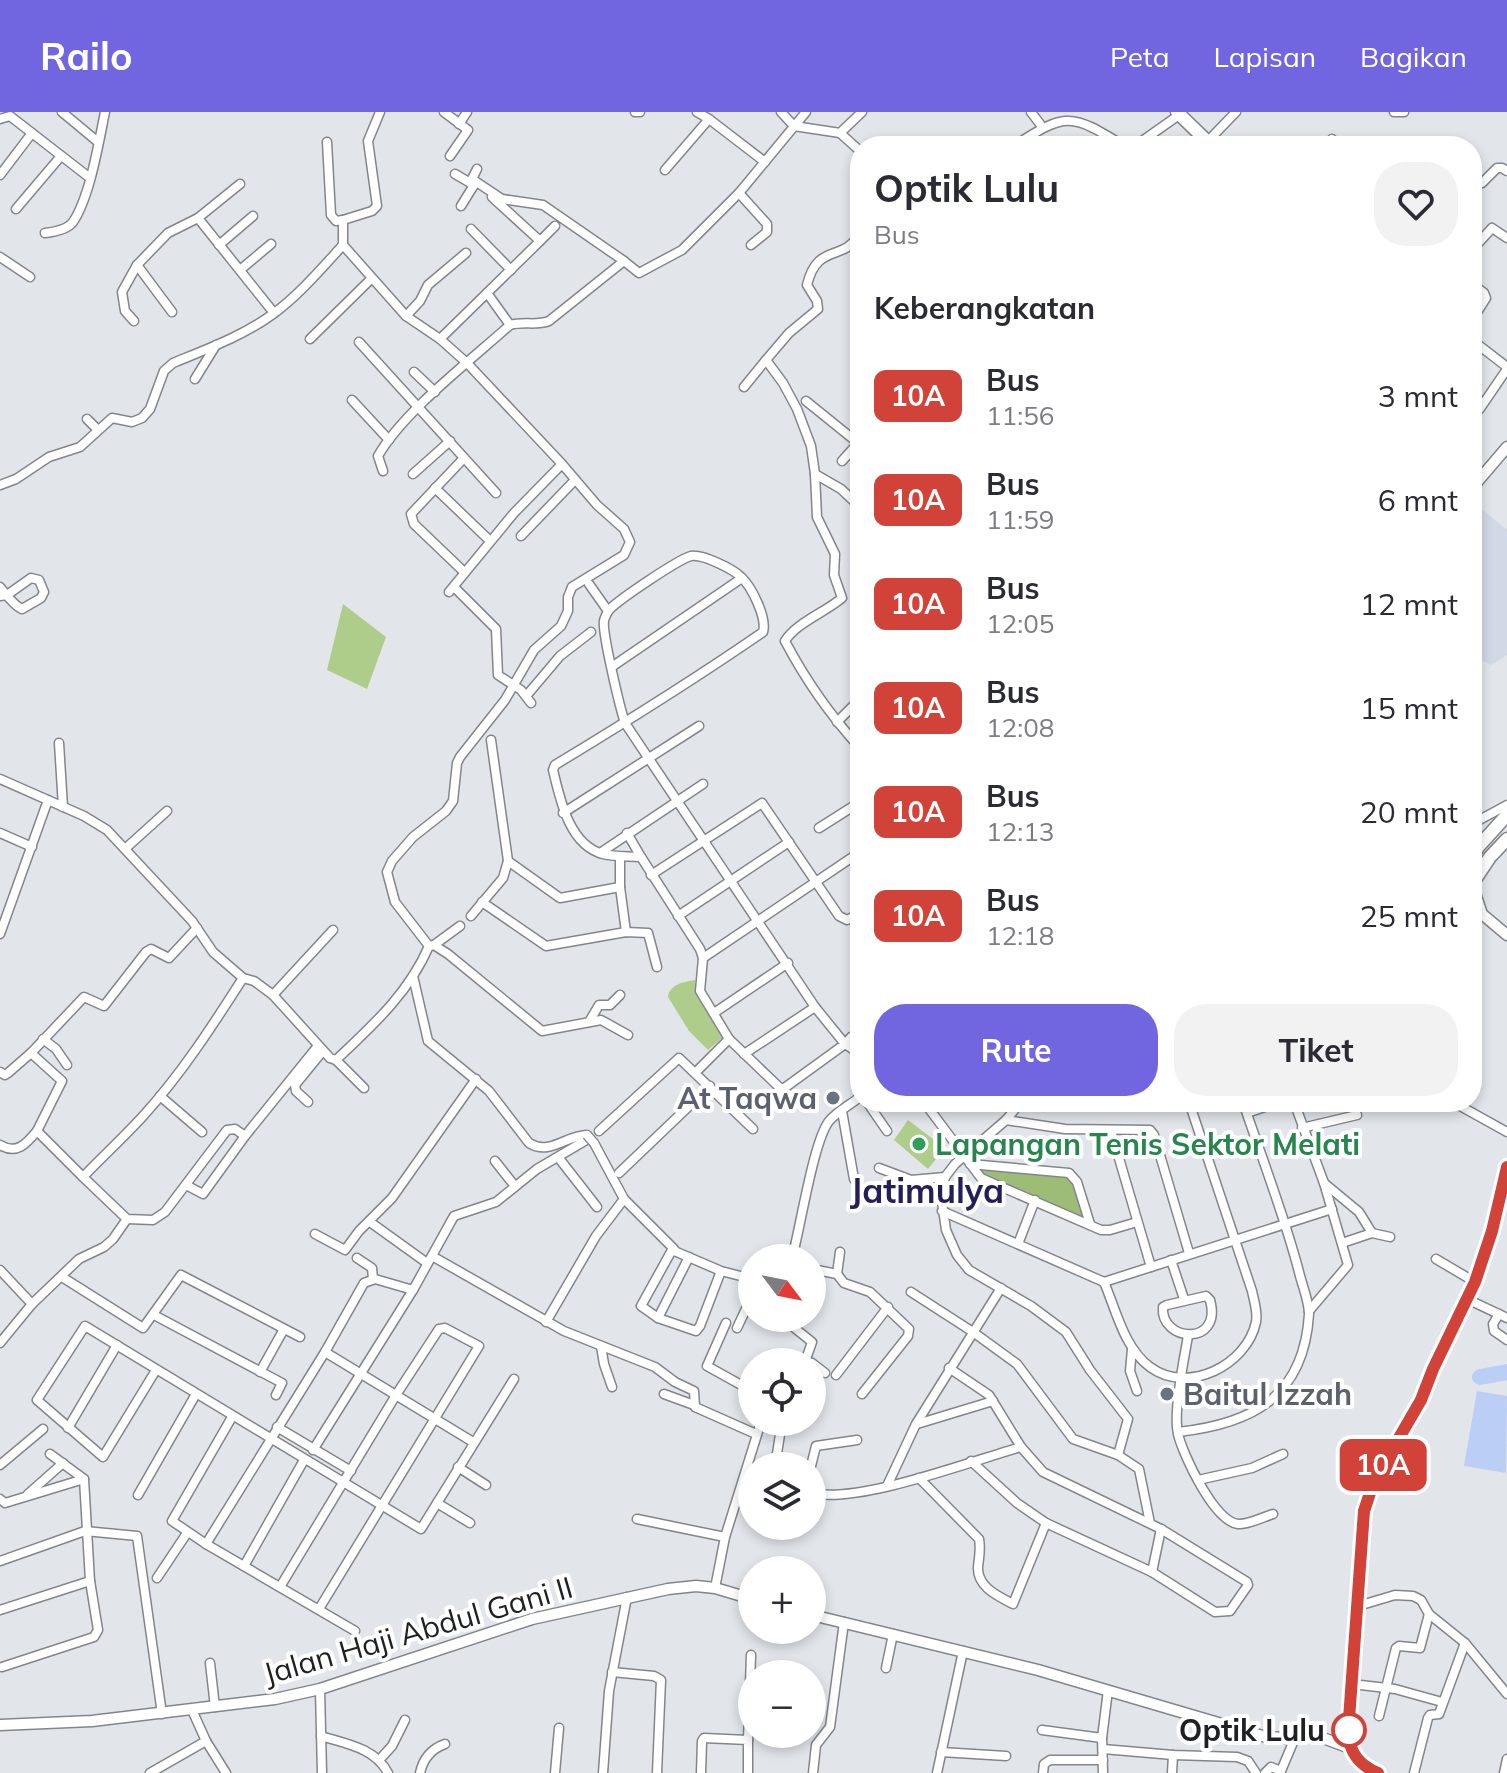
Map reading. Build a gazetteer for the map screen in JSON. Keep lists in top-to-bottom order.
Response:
{
  "streets": {
    "street": ["Jalan Haji Abdul Gani II"]
  },
  "districts": ["Jatimulya"],
  "places": [
    "At Taqwa",
    "Lapangan Tenis Sektor Melati",
    "Baitul Izzah",
    "Optik Lulu"
  ],
  "lines": ["bus line 10A"],
  "north": "bottom right",
  "page": {
    "header": "Railo",
    "nav": ["Peta", "Lapisan", "Bagikan"],
    "on_map": "10A",
    "heading": [
      ["Optik Lulu", "Bus"],
      "Keberangkatan"
    ],
    "list": [
      {
        "mark": "10A",
        "name": "Bus",
        "note": "11:56",
        "value": "3 mnt"
      },
      {
        "mark": "10A",
        "name": "Bus",
        "note": "11:59",
        "value": "6 mnt"
      },
      {
        "mark": "10A",
        "name": "Bus",
        "note": "12:05",
        "value": "12 mnt"
      },
      {
        "mark": "10A",
        "name": "Bus",
        "note": "12:08",
        "value": "15 mnt"
      },
      {
        "mark": "10A",
        "name": "Bus",
        "note": "12:13",
        "value": "20 mnt"
      },
      {
        "mark": "10A",
        "name": "Bus",
        "note": "12:18",
        "value": "25 mnt"
      }
    ],
    "buttons": ["Rute", "Tiket"],
    "map_buttons": ["+", "−"]
  }
}
